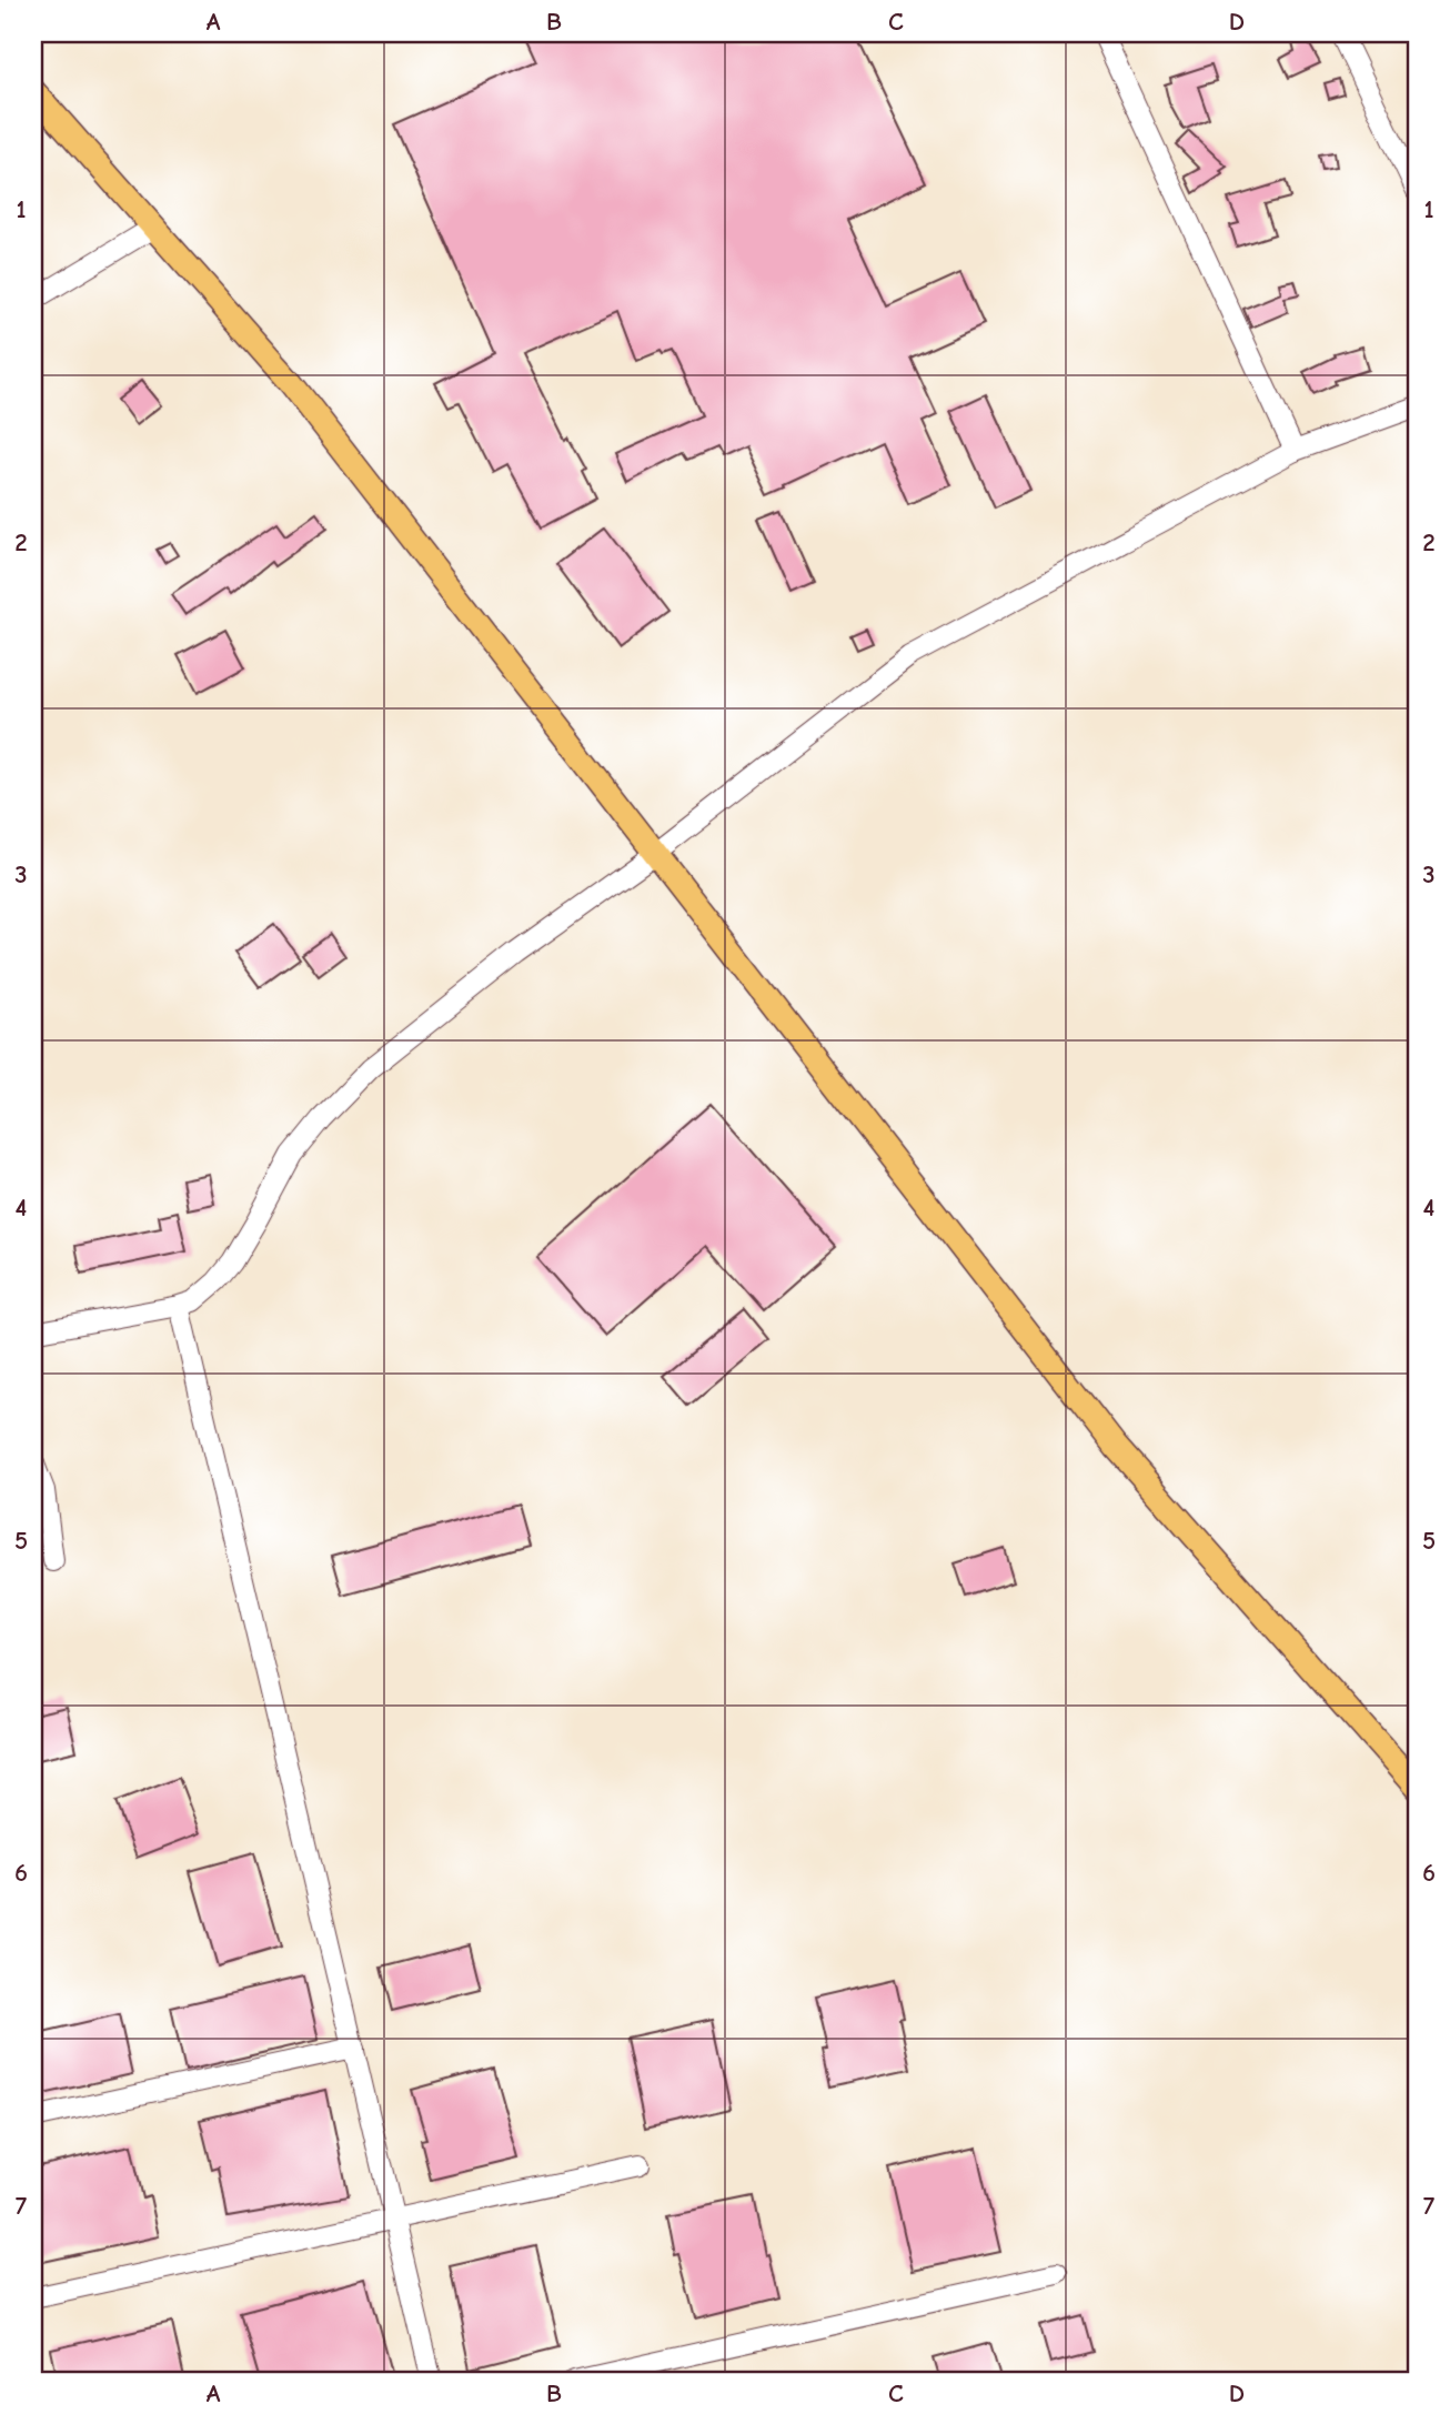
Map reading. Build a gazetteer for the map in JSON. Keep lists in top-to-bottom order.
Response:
{
  "grid": {
    "columns": [
      "A",
      "B",
      "C",
      "D"
    ],
    "rows": [
      "1",
      "2",
      "3",
      "4",
      "5",
      "6",
      "7"
    ]
  }
}
